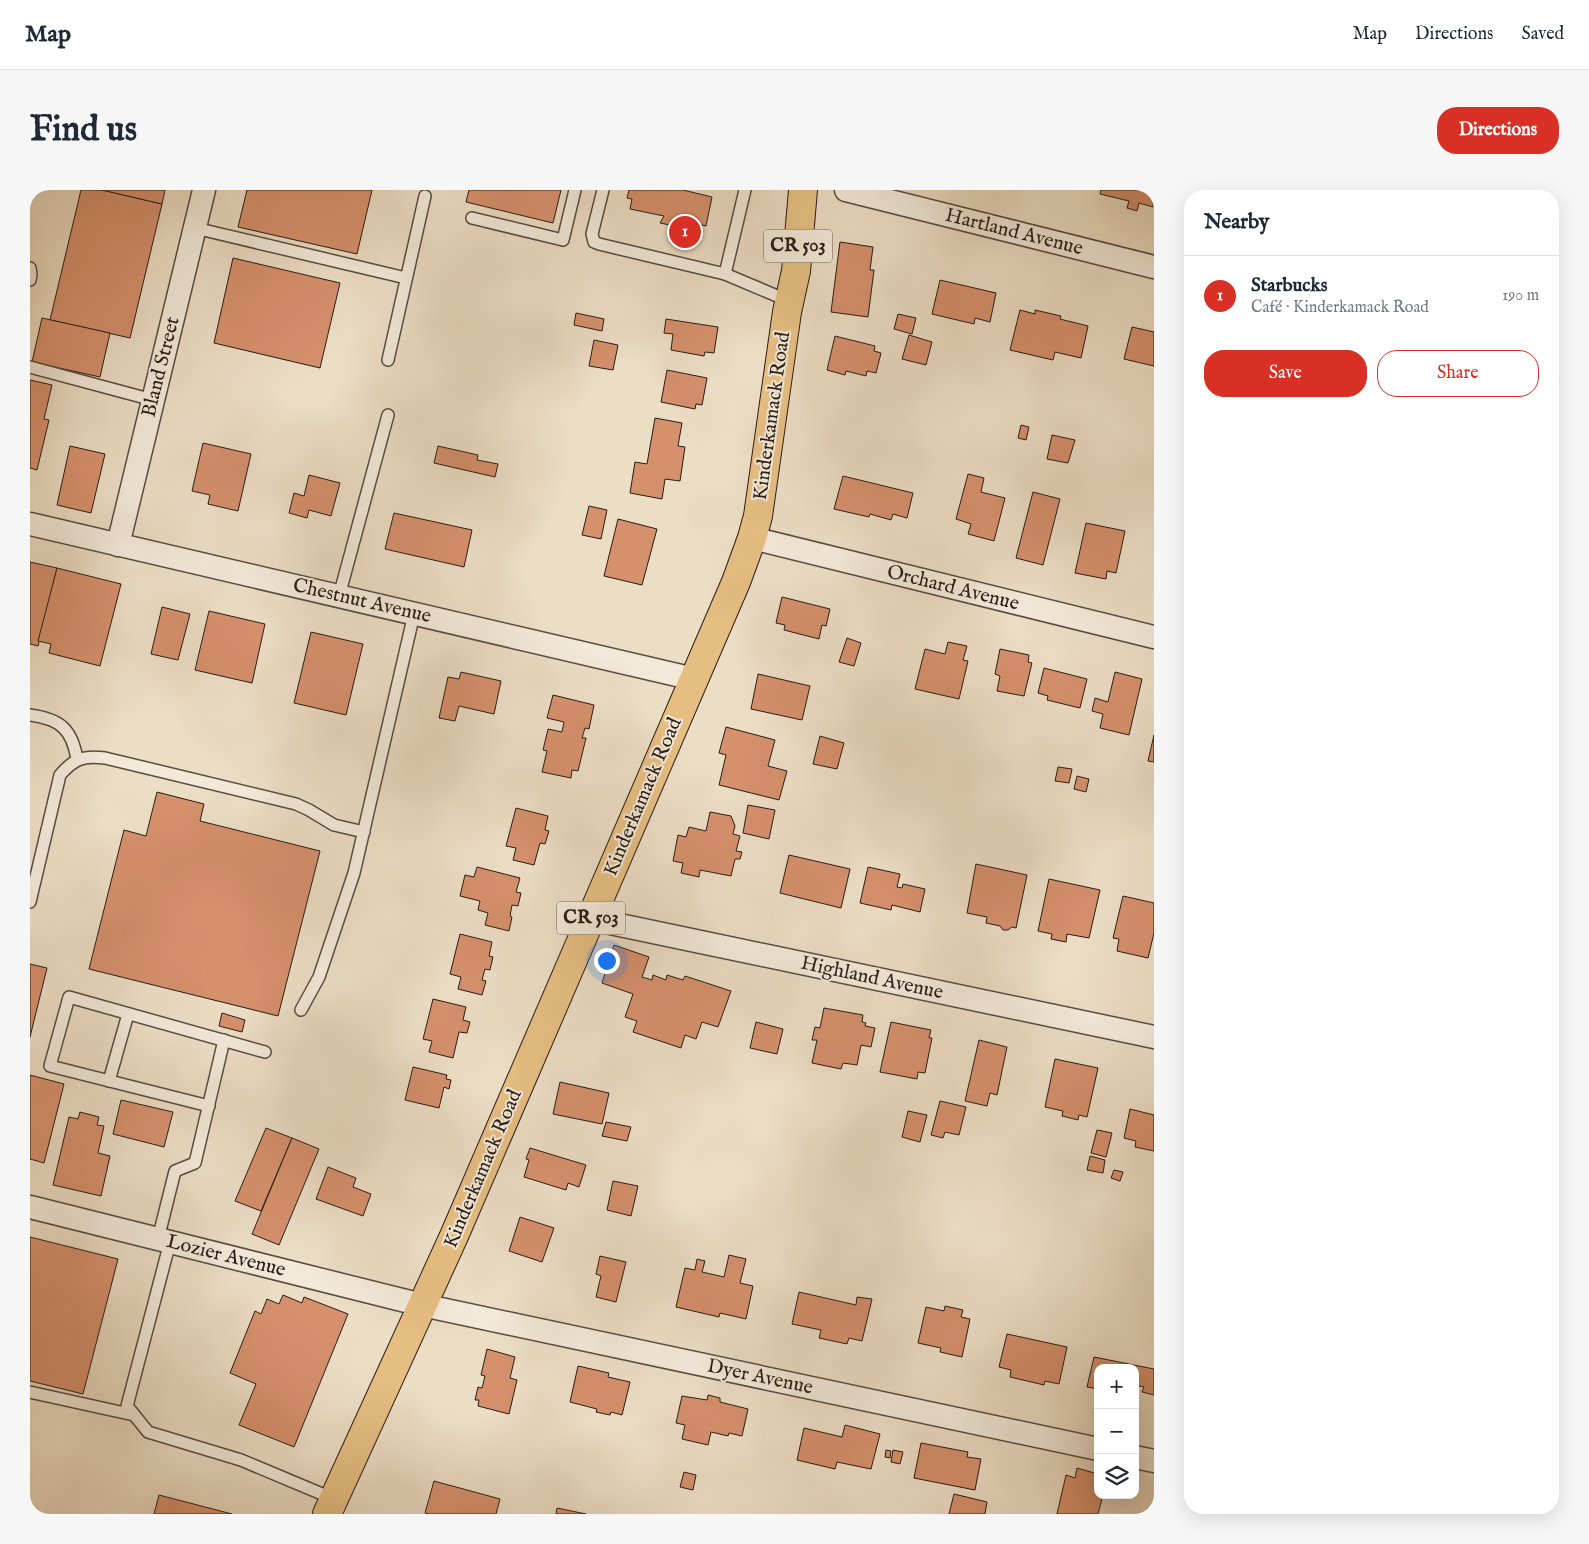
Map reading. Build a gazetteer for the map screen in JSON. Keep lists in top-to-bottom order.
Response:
{
  "streets": {
    "main road": ["CR 503", "Kinderkamack Road"],
    "street": [
      "Hartland Avenue",
      "Bland Street",
      "Orchard Avenue",
      "Chestnut Avenue",
      "Highland Avenue",
      "Lozier Avenue",
      "Dyer Avenue"
    ]
  },
  "crossings": [
    ["Bland Street", "Chestnut Avenue"],
    ["Kinderkamack Road", "Orchard Avenue"],
    ["Kinderkamack Road", "Chestnut Avenue"],
    ["Kinderkamack Road", "Highland Avenue"],
    ["Kinderkamack Road", "Lozier Avenue"],
    ["Kinderkamack Road", "Dyer Avenue"],
    ["Lozier Avenue", "Dyer Avenue"]
  ],
  "page": {
    "header": "Map",
    "nav": ["Map", "Directions", "Saved"],
    "buttons": [
      "Directions",
      ["Save", "Share"]
    ],
    "title": "Find us",
    "heading": "Nearby",
    "pins": "1",
    "list": [
      {
        "mark": "1",
        "name": "Starbucks",
        "note": "Café · Kinderkamack Road",
        "value": "190 m"
      }
    ],
    "map_buttons": ["+", "−"]
  }
}
